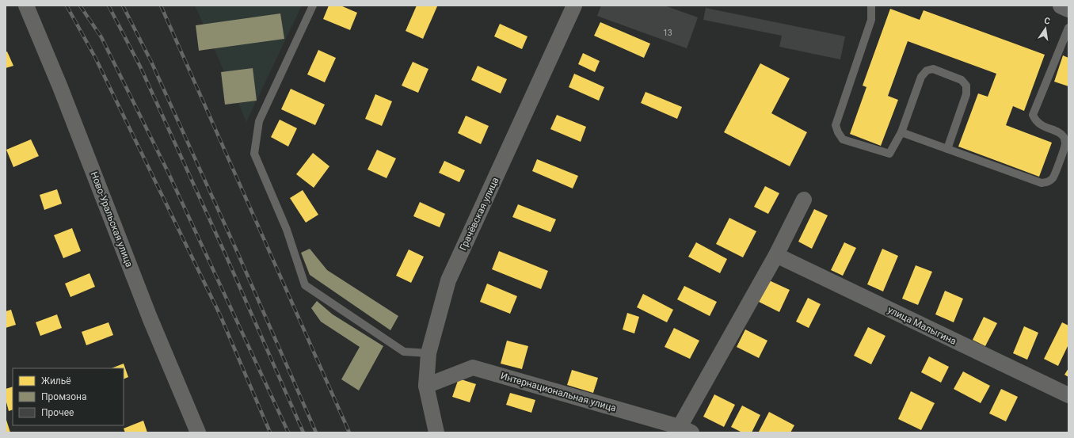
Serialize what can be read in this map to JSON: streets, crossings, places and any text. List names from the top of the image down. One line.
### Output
{"streets":{"street":["Грачёвская улица","Ново-Уральская улица","улица Малыгина","Интернациональная улица"]},"crossings":[["Грачёвская улица","Интернациональная улица"]],"house_numbers":["13"],"legend":["Жильё","Промзона","Прочее"],"north":"top"}
